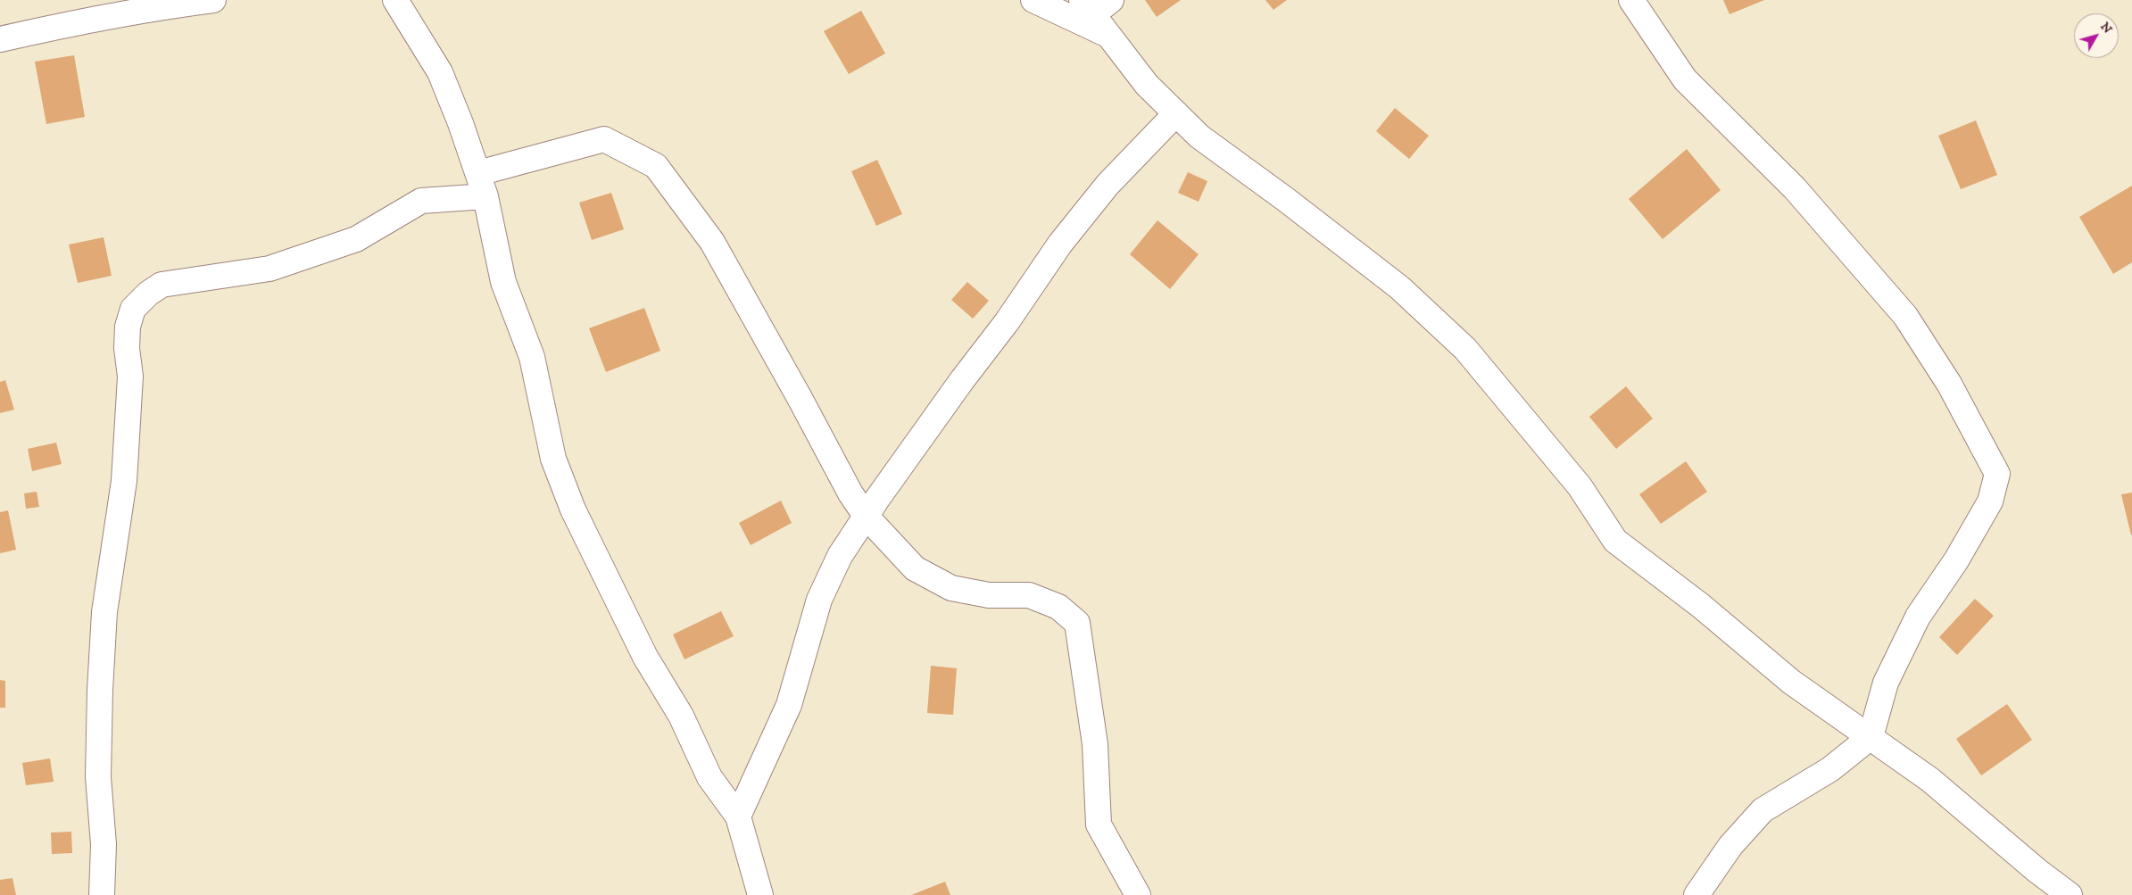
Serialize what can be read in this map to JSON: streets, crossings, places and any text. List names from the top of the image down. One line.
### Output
{"north":"top right"}
